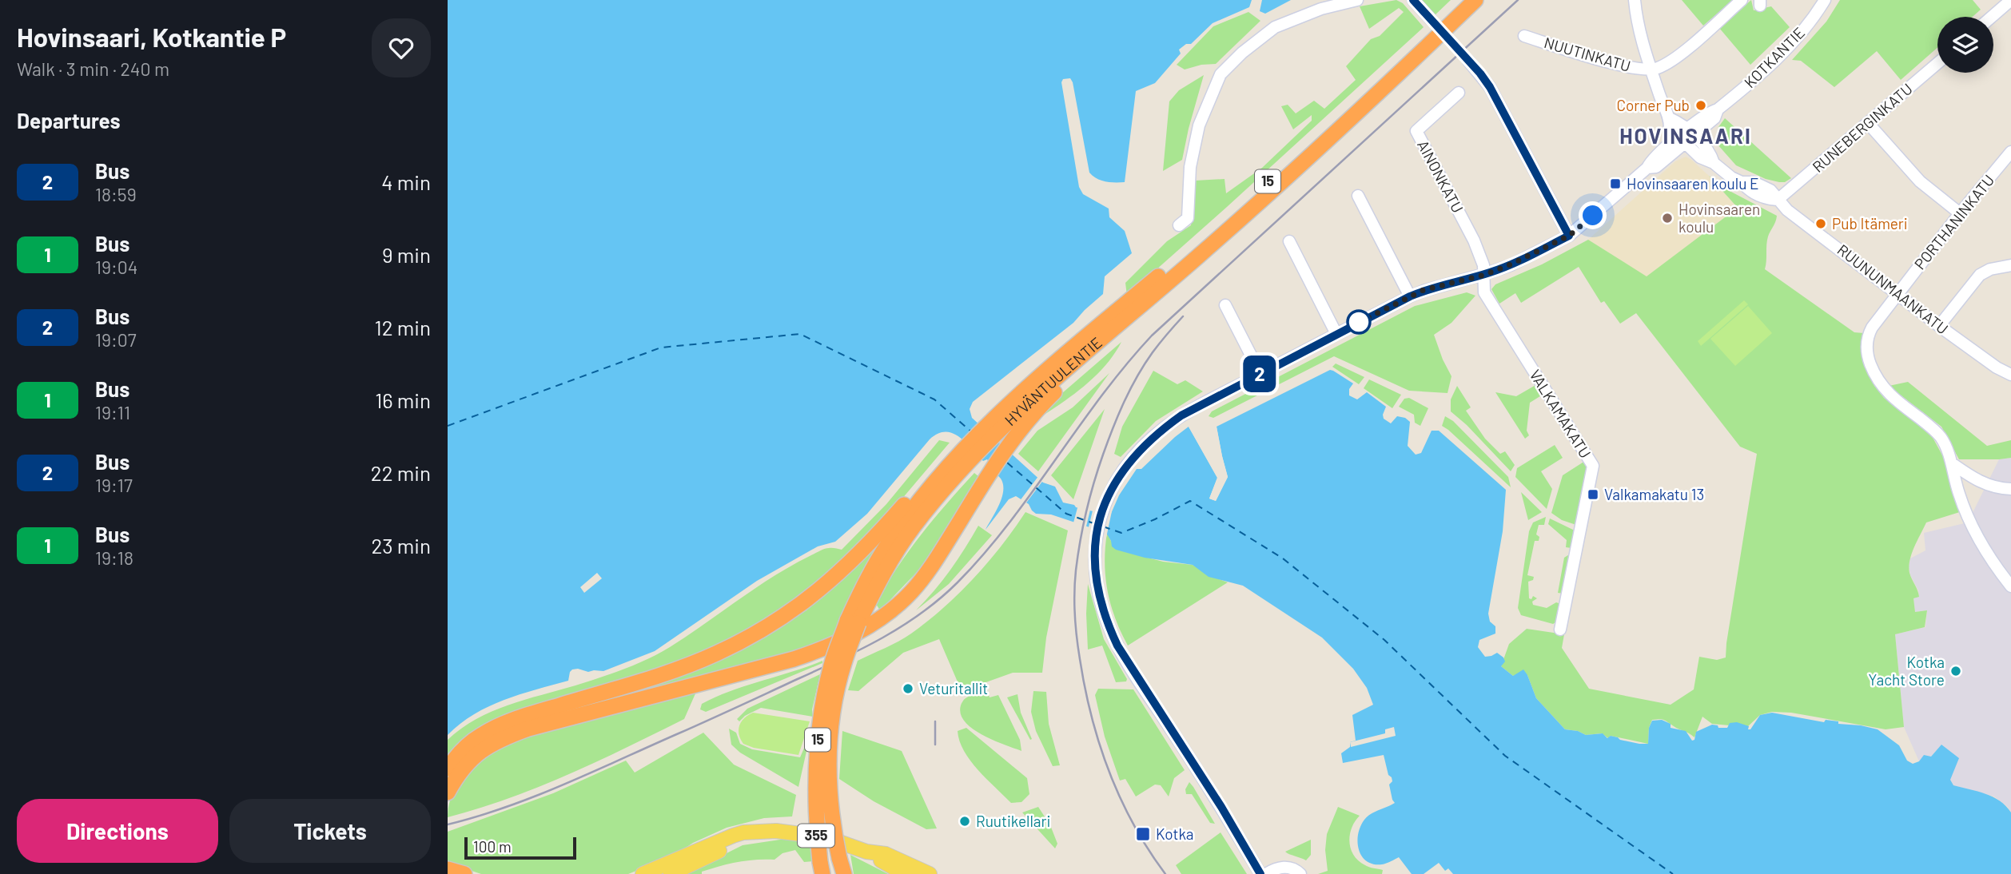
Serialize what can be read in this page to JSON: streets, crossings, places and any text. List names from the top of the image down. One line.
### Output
{"streets":{"highway":["15","HYVÄNTUULENTIE"],"main road":["355"],"street":["NUUTINKATU","KOTKANTIE","RUNEBERGINKATU","AINONKATU","PORTHANINKATU","RUUNUNMAANKATU","VALKAMAKATU"]},"crossings":[["NUUTINKATU","RUUNUNMAANKATU"],["KOTKANTIE","AINONKATU"],["KOTKANTIE","RUUNUNMAANKATU"],["KOTKANTIE","VALKAMAKATU"],["RUNEBERGINKATU","RUUNUNMAANKATU"],["AINONKATU","VALKAMAKATU"],["PORTHANINKATU","RUUNUNMAANKATU"]],"districts":["HOVINSAARI"],"places":{"other":["Corner Pub","Hovinsaaren koulu","Pub Itämeri","Kotka Yacht Store","Veturitallit","Ruutikellari"],"transit":["Hovinsaaren koulu E","Valkamakatu 13","Kotka"]},"lines":["bus line 2"],"scale_bar":"100 m","page":{"heading":[["Hovinsaari, Kotkantie P","Walk · 3 min · 240 m"],"Departures"],"on_map":"2","list":[{"mark":"2","name":"Bus","note":"18:59","value":"4 min"},{"mark":"1","name":"Bus","note":"19:04","value":"9 min"},{"mark":"2","name":"Bus","note":"19:07","value":"12 min"},{"mark":"1","name":"Bus","note":"19:11","value":"16 min"},{"mark":"2","name":"Bus","note":"19:17","value":"22 min"},{"mark":"1","name":"Bus","note":"19:18","value":"23 min"}],"buttons":["Directions","Tickets"],"scale":"100 m"}}
